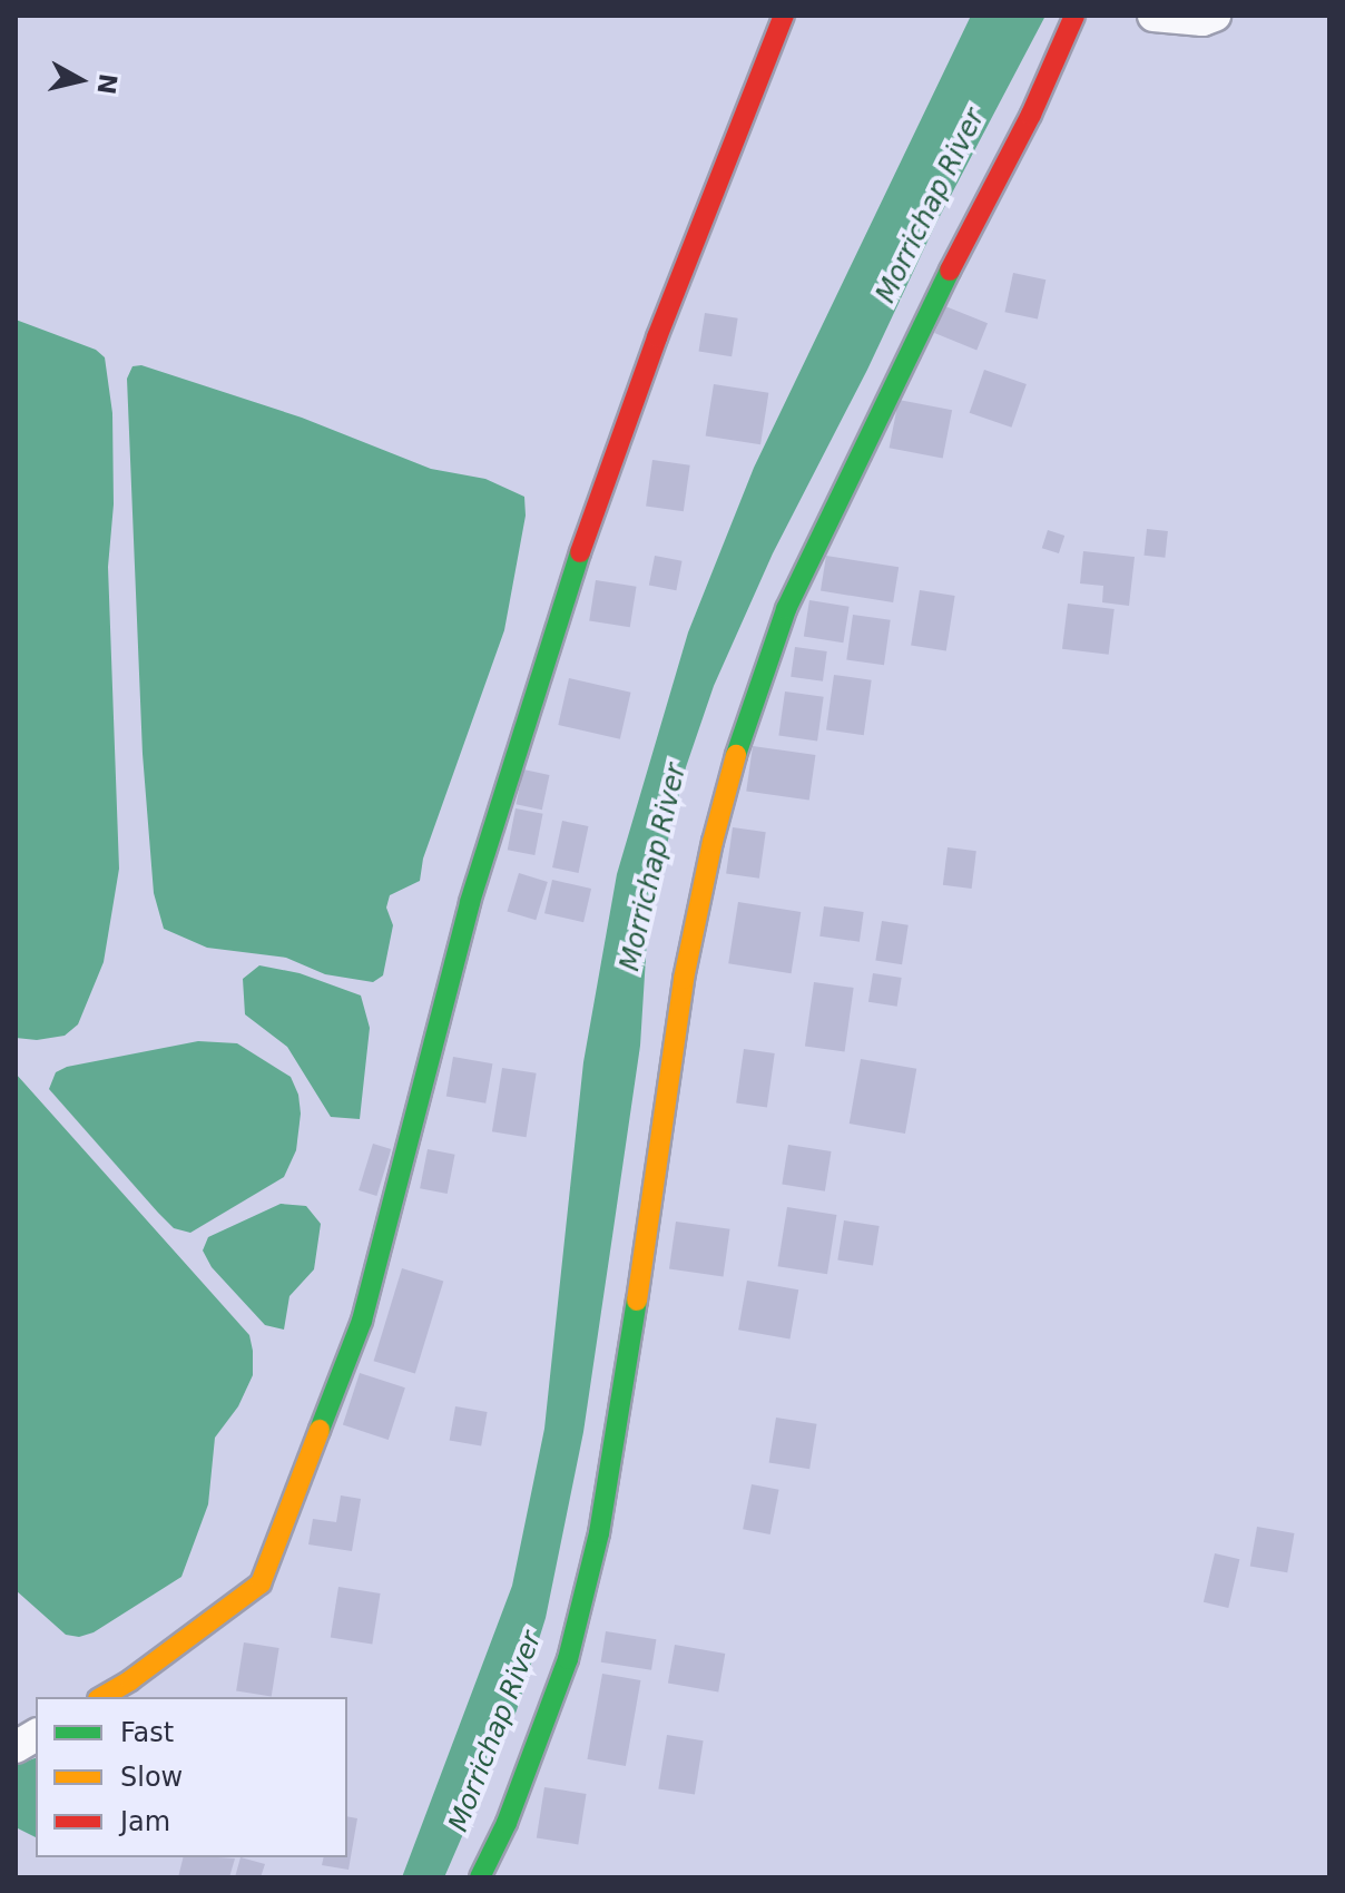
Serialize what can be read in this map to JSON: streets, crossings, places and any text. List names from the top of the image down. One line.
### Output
{"water":["Morrichap River"],"legend":["Fast","Slow","Jam"],"north":"right"}
